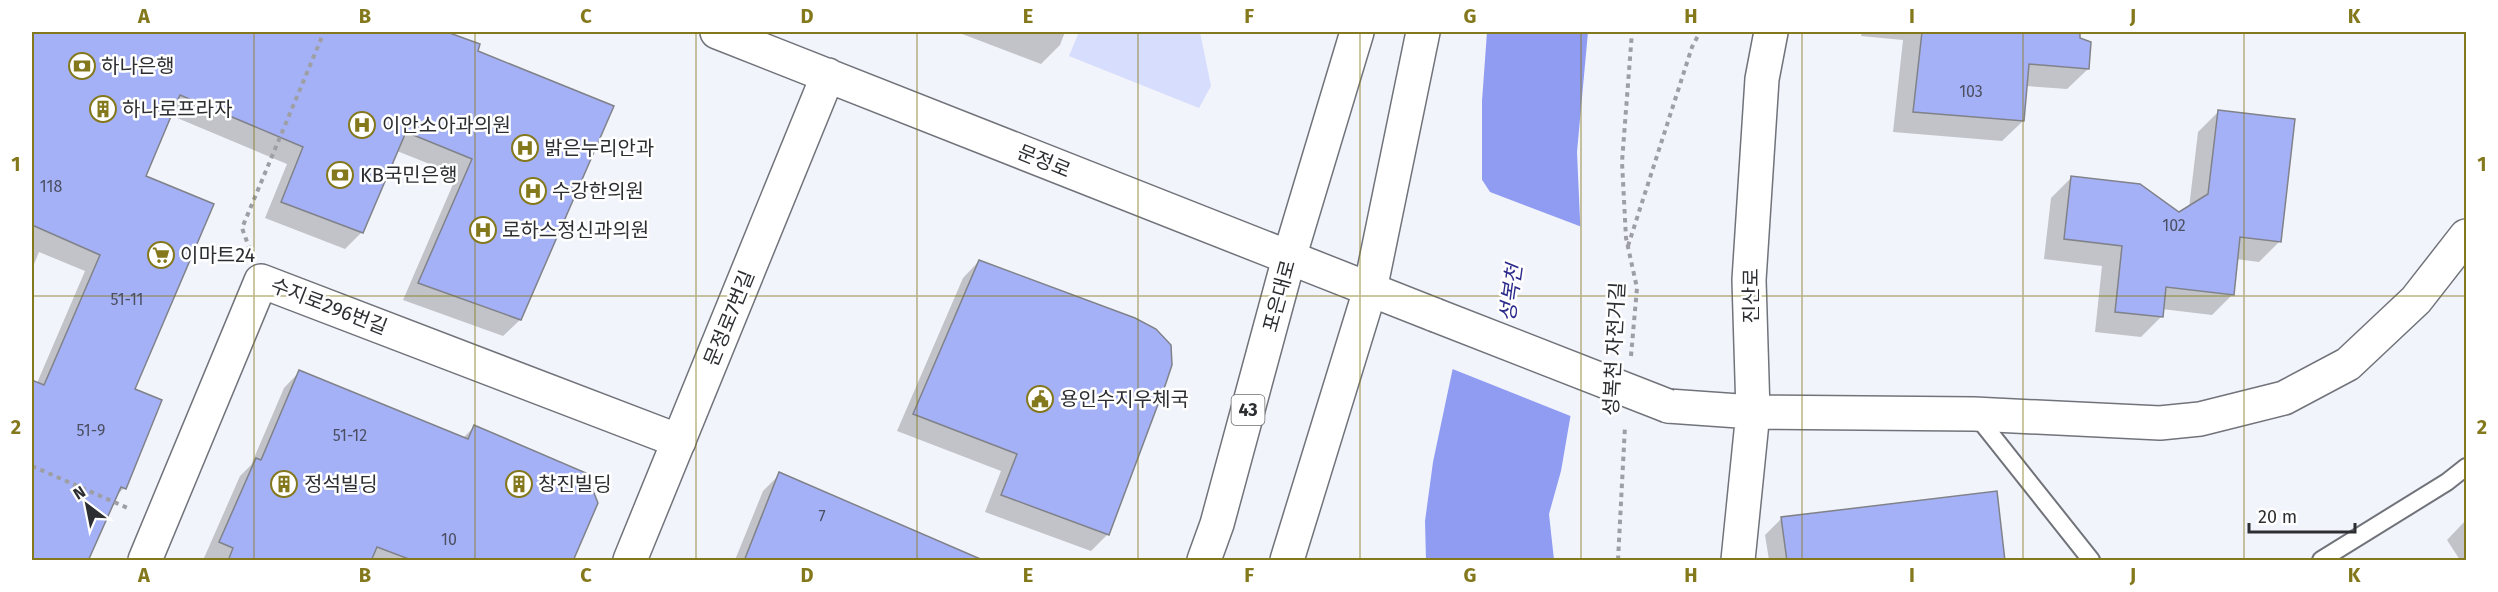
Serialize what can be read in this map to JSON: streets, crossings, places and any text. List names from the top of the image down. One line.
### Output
{"streets":{"street":["문정로","포은대로","진산로","수지로296번길","문정로7번길","43"],"path":["성복천 자전거길"]},"crossings":[["문정로","포은대로"],["문정로","진산로"],["문정로","문정로7번길"],["수지로296번길","문정로7번길"]],"water":["성복천"],"places":{"bank":["하나은행","KB국민은행"],"building":["하나로프라자","정석빌딩","창진빌딩"],"hospital":["이안소아과의원","밝은누리안과","수강한의원","로하스정신과의원"],"supermarket":["이마트24"],"public building":["용인수지우체국"]},"house_numbers":["103","118","102","51-11","51-9","51-12","7","10"],"scale_bar":"20 m","north":"top left","grid":{"columns":["A","B","C","D","E","F","G","H","I","J","K"],"rows":["1","2"]}}
